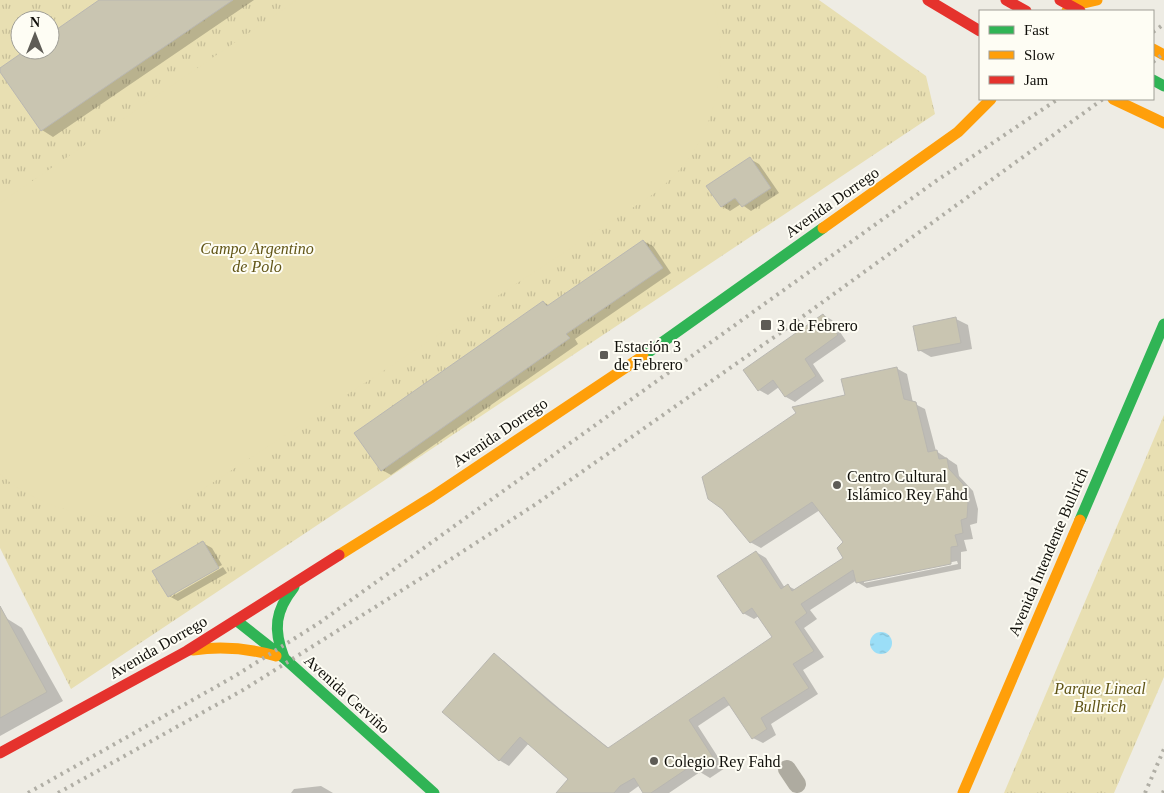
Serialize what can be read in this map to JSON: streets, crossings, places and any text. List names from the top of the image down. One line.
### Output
{"streets":{"main road":["Avenida Dorrego","Avenida Intendente Bullrich","Avenida Cerviño"]},"crossings":[["Avenida Dorrego","Avenida Cerviño"]],"parks":["Campo Argentino de Polo","Parque Lineal Bullrich"],"places":{"transit":["3 de Febrero","Estación 3 de Febrero"],"other":["Centro Cultural Islámico Rey Fahd","Colegio Rey Fahd"]},"legend":["Fast","Slow","Jam"],"north":"top"}
